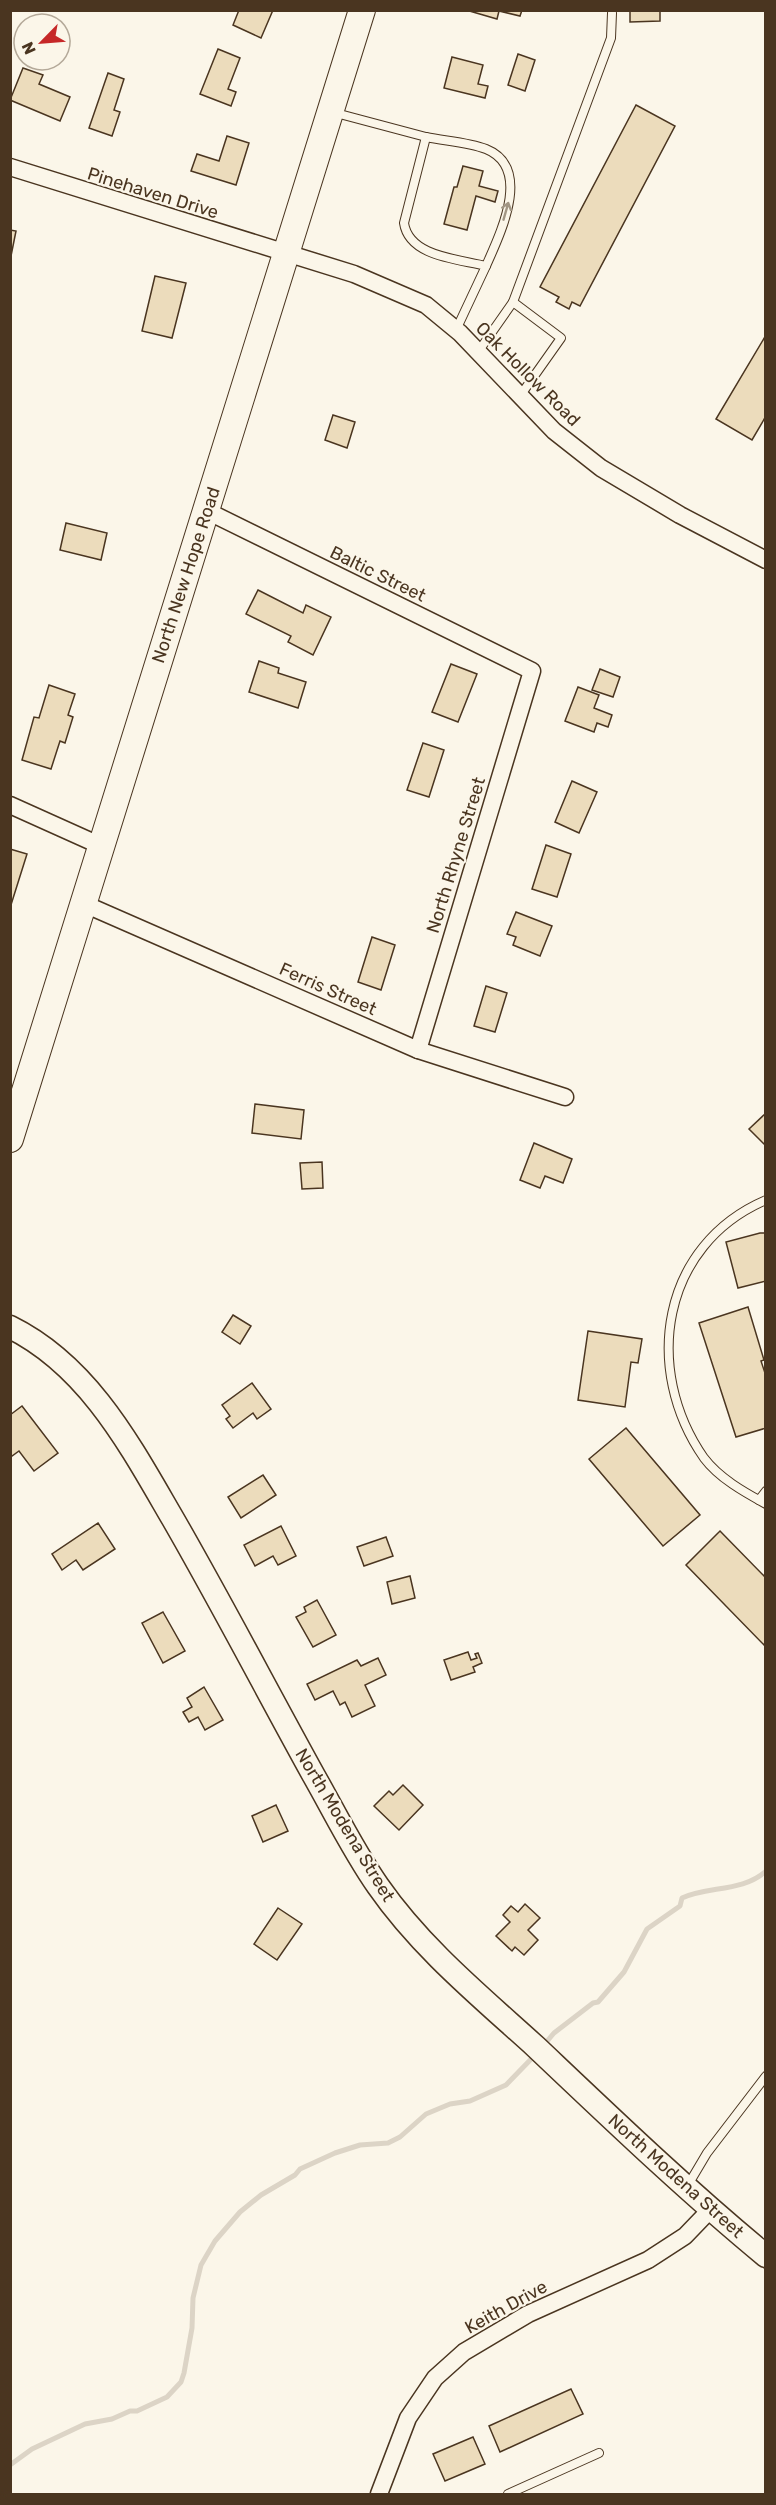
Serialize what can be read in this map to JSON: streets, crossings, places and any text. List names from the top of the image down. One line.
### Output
{"streets":{"main road":["North New Hope Road"],"street":["Pinehaven Drive","Oak Hollow Road","Baltic Street","North Rhyne Street","Ferris Street","North Modena Street","Keith Drive"]},"crossings":[["Pinehaven Drive","Oak Hollow Road"],["Pinehaven Drive","North New Hope Road"],["Oak Hollow Road","North New Hope Road"],["Baltic Street","North New Hope Road"],["Baltic Street","North Rhyne Street"],["North New Hope Road","Ferris Street"],["North Rhyne Street","Ferris Street"],["North Modena Street","Keith Drive"]],"north":"bottom left"}
